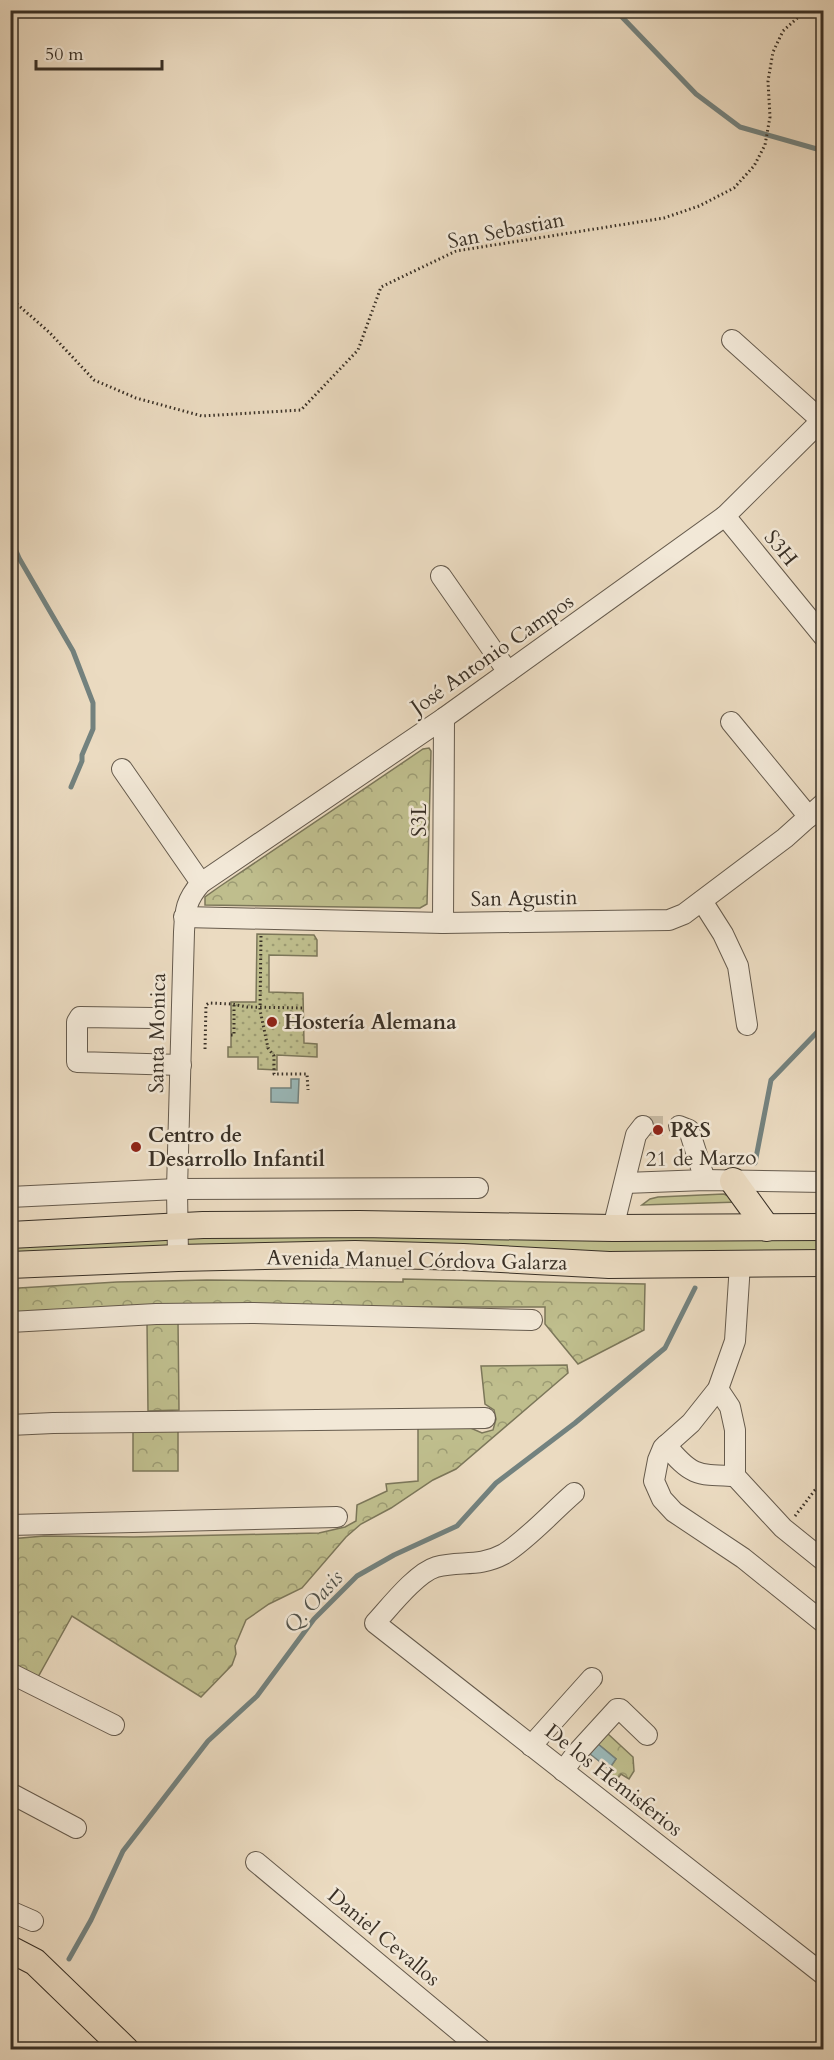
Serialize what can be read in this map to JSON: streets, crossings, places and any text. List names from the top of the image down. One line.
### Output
{"streets":{"main road":["Avenida Manuel Córdova Galarza"],"street":["S3H","José Antonio Campos","S3L","San Agustin","Santa Monica","21 de Marzo","De los Hemisferios","Daniel Cevallos"],"path":["San Sebastian"]},"crossings":[["S3H","José Antonio Campos"],["José Antonio Campos","S3L"],["José Antonio Campos","San Agustin"],["José Antonio Campos","Santa Monica"],["S3L","San Agustin"],["San Agustin","Santa Monica"],["Santa Monica","Avenida Manuel Córdova Galarza"],["21 de Marzo","Avenida Manuel Córdova Galarza"]],"water":["Q. Oasis"],"places":["Hostería Alemana","P&S","Centro de Desarrollo Infantil"],"scale_bar":"50 m"}
